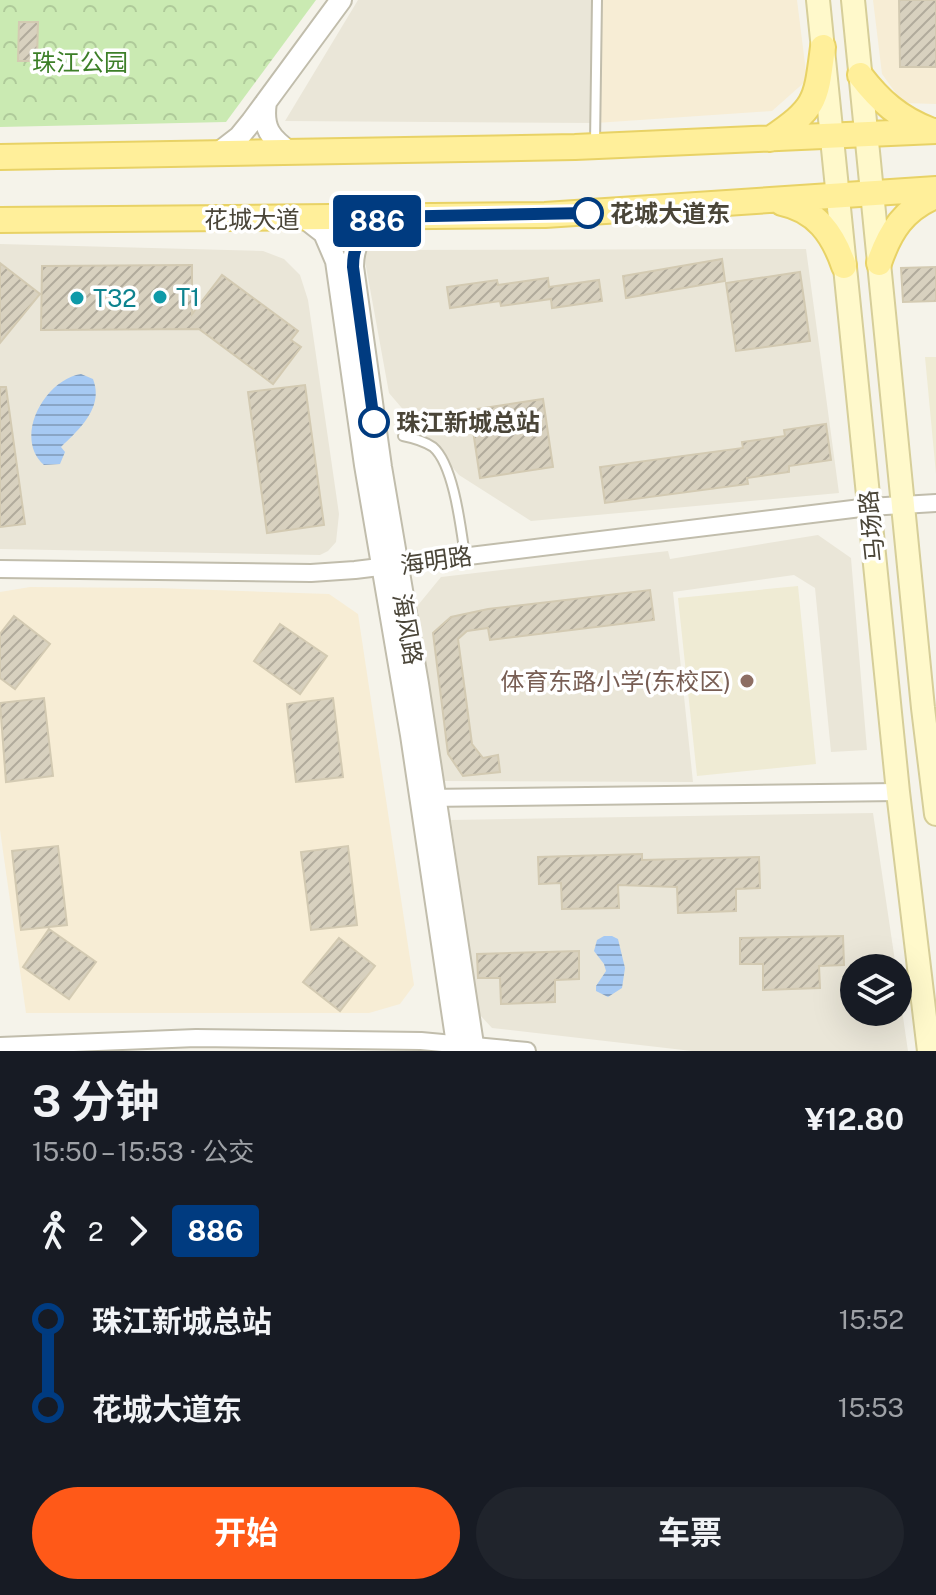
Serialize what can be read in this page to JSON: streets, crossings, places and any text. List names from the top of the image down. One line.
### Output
{"streets":{"main road":["花城大道","马场路"],"street":["海明路","海风路"]},"crossings":[["花城大道","马场路"],["花城大道","海风路"],["马场路","海明路"],["海明路","海风路"]],"parks":["珠江公园"],"places":["花城大道东","T1","T32","珠江新城总站","体育东路小学(东校区)"],"lines":["bus line 886"],"page":{"on_map":"886","heading":["3 分钟","15:50 – 15:53 · 公交","¥12.80"],"legs":["2","886"],"list":[{"name":"珠江新城总站","value":"15:52"},{"name":"花城大道东","value":"15:53"}],"buttons":["开始","车票"]}}
